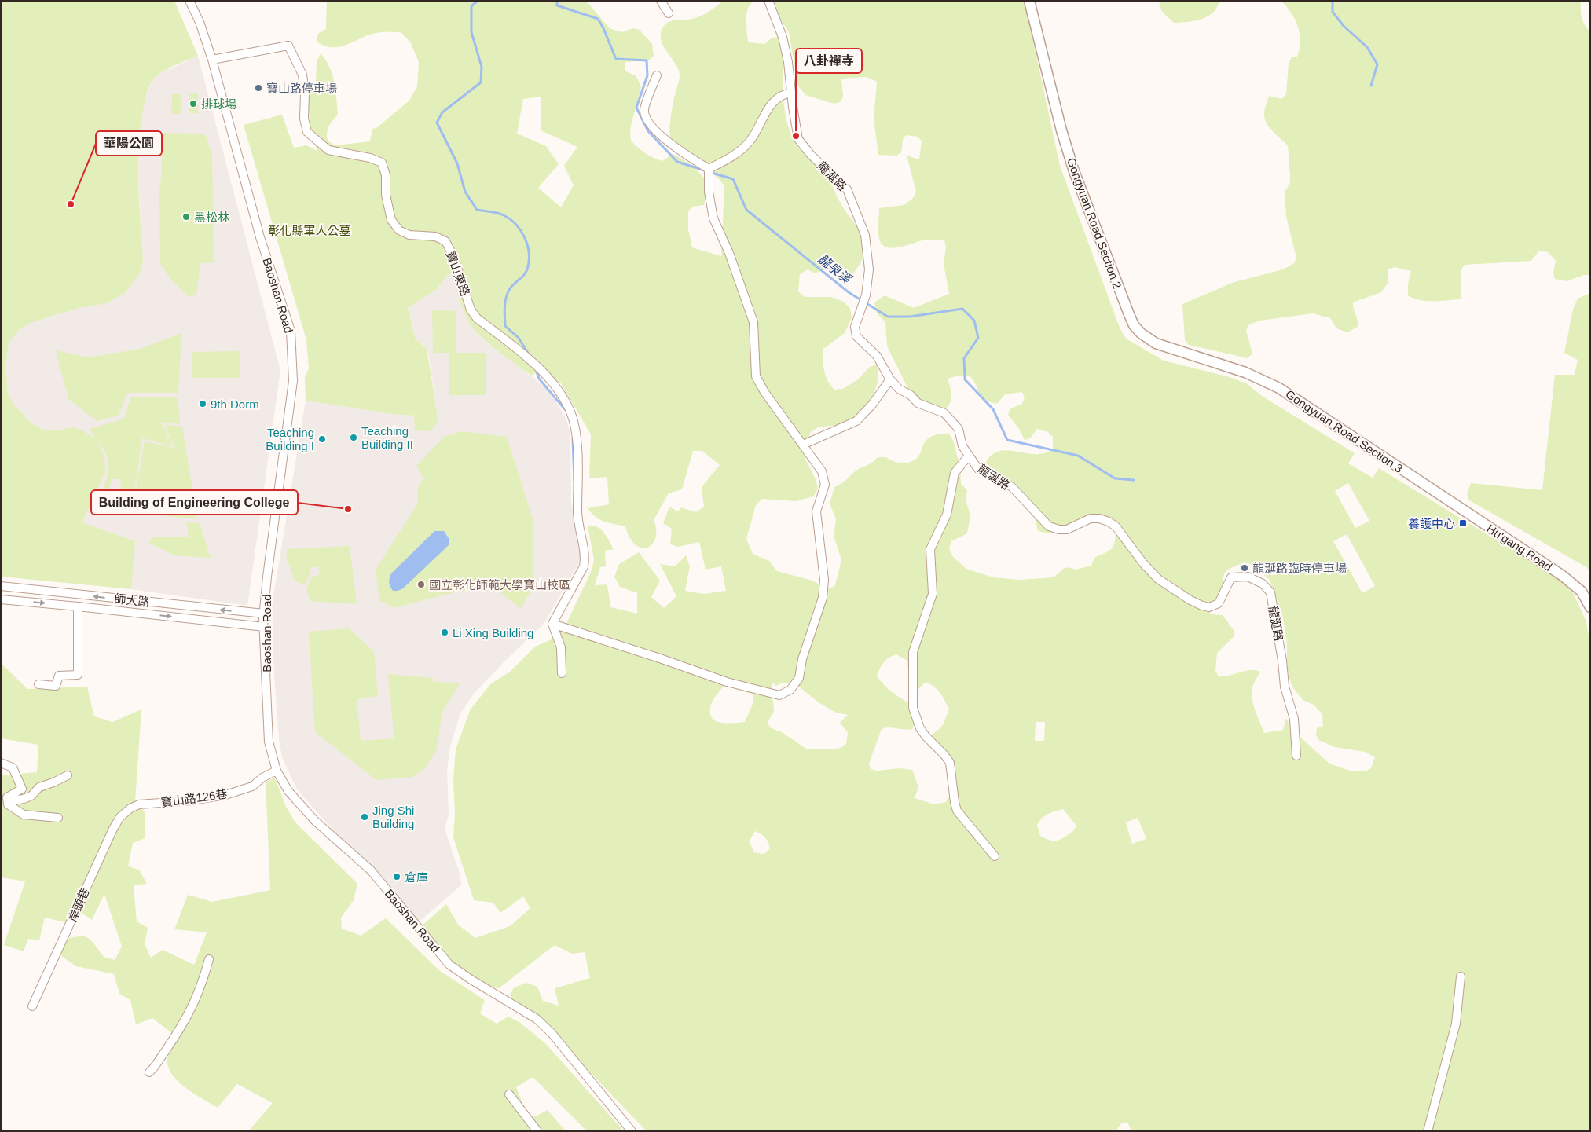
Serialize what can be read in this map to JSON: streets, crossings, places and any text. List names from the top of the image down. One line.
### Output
{"streets":{"main road":["Gongyuan Road Section 2","Gongyuan Road Section 3","Hu'gang Road"],"street":["龍涎路","寶山東路","Baoshan Road","師大路","寶山路126巷","岸頭巷"]},"crossings":[["Gongyuan Road Section 2","Gongyuan Road Section 3"],["寶山東路","Baoshan Road"],["Baoshan Road","師大路"],["Baoshan Road","寶山路126巷"],["Gongyuan Road Section 3","Hu'gang Road"],["寶山路126巷","岸頭巷"]],"water":["龍泉溪"],"parks":["彰化縣軍人公墓"],"places":{"other":["寶山路停車場","排球場","八卦禪寺","華陽公園","黑松林","9th Dorm","Teaching Building II","Teaching Building I","Building of Engineering College","龍涎路臨時停車場","國立彰化師範大學寶山校區","Li Xing Building","Jing Shi Building","倉庫"],"transit":["養護中心"]}}
